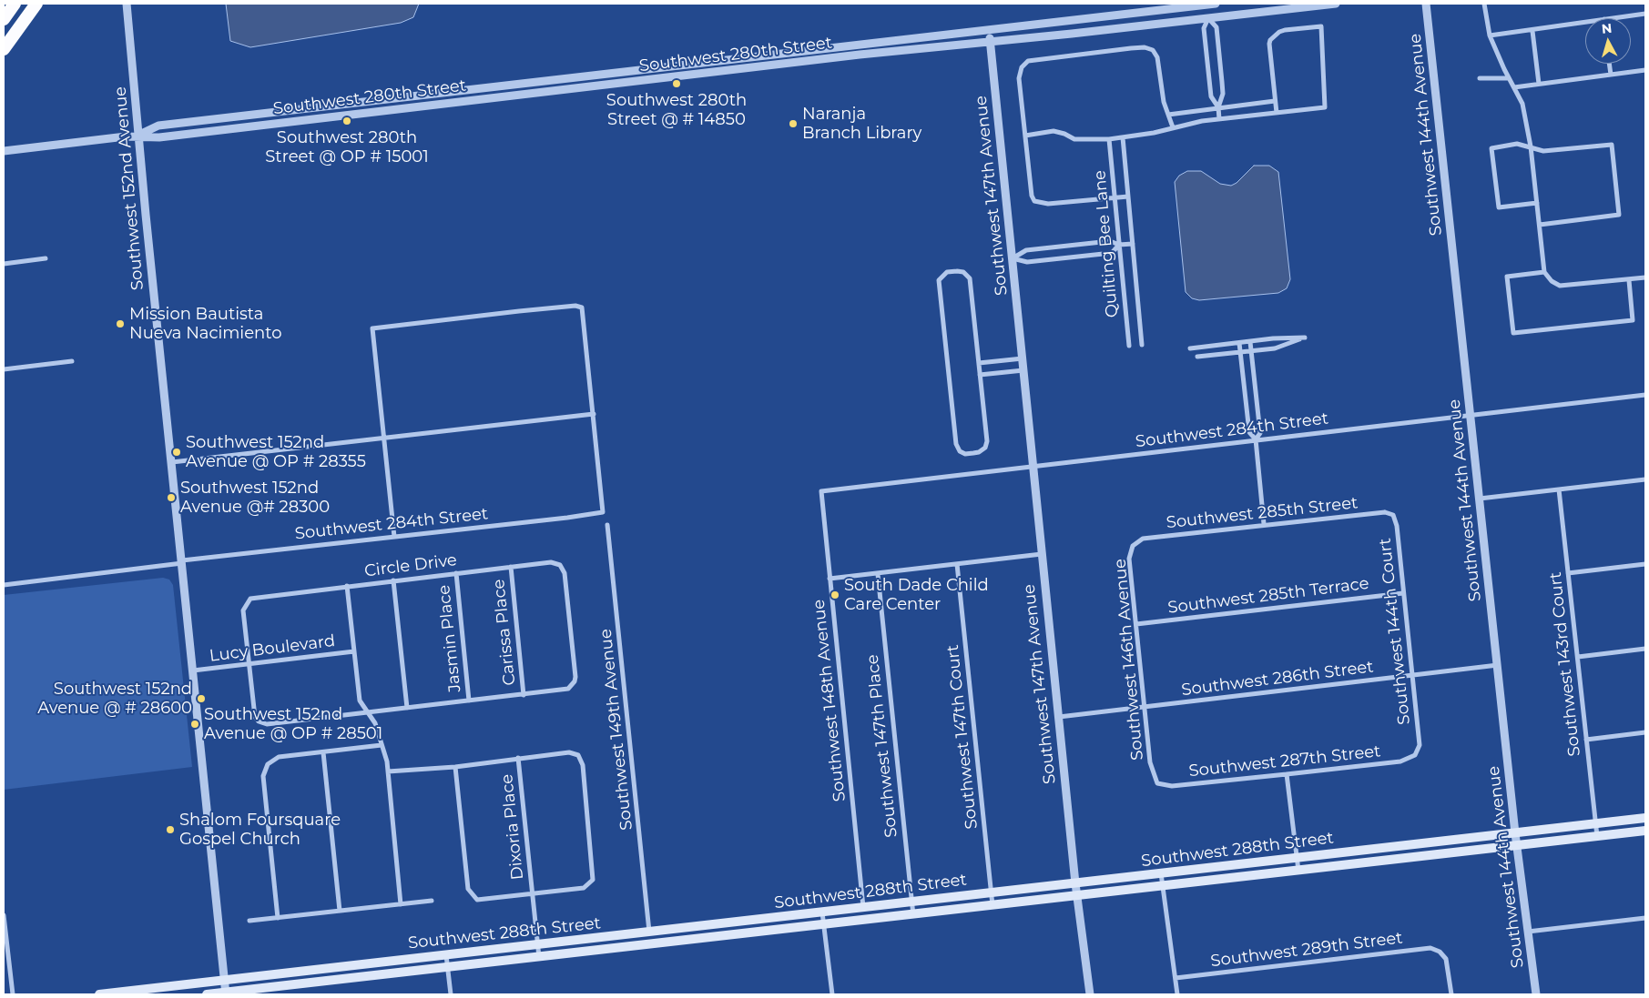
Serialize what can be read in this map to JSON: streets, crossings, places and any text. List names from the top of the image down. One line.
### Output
{"streets":{"main road":["Southwest 288th Street"],"street":["Southwest 280th Street","Southwest 144th Avenue","Southwest 152nd Avenue","Southwest 147th Avenue","Quilting Bee Lane","Southwest 284th Street","Southwest 285th Street","Circle Drive","Southwest 285th Terrace","Southwest 144th Court","Carissa Place","Jasmin Place","Lucy Boulevard","Southwest 146th Avenue","Southwest 143rd Court","Southwest 286th Street","Southwest 148th Avenue","Southwest 149th Avenue","Southwest 147th Court","Southwest 147th Place","Southwest 287th Street","Dixoria Place","Southwest 289th Street"]},"crossings":[["Southwest 280th Street","Southwest 152nd Avenue"],["Southwest 280th Street","Southwest 147th Avenue"],["Southwest 144th Avenue","Southwest 284th Street"],["Southwest 144th Avenue","Southwest 286th Street"],["Southwest 144th Avenue","Southwest 288th Street"],["Southwest 152nd Avenue","Southwest 284th Street"],["Southwest 152nd Avenue","Lucy Boulevard"],["Southwest 152nd Avenue","Southwest 288th Street"],["Southwest 147th Avenue","Southwest 284th Street"],["Southwest 147th Avenue","Southwest 286th Street"],["Southwest 147th Avenue","Southwest 288th Street"],["Southwest 284th Street","Southwest 148th Avenue"],["Southwest 285th Street","Southwest 144th Court"],["Southwest 285th Street","Southwest 146th Avenue"],["Circle Drive","Carissa Place"],["Circle Drive","Jasmin Place"],["Circle Drive","Lucy Boulevard"],["Southwest 285th Terrace","Southwest 144th Court"],["Southwest 285th Terrace","Southwest 146th Avenue"],["Southwest 144th Court","Southwest 286th Street"],["Southwest 144th Court","Southwest 287th Street"],["Southwest 146th Avenue","Southwest 286th Street"],["Southwest 146th Avenue","Southwest 287th Street"],["Southwest 143rd Court","Southwest 288th Street"],["Southwest 148th Avenue","Southwest 288th Street"],["Southwest 149th Avenue","Southwest 288th Street"],["Southwest 147th Court","Southwest 288th Street"],["Southwest 147th Place","Southwest 288th Street"],["Dixoria Place","Southwest 288th Street"]],"places":["Southwest 280th Street @ # 14850","Southwest 280th Street @ OP # 15001","Naranja Branch Library","Mission Bautista Nueva Nacimiento","Southwest 152nd Avenue @ OP # 28355","Southwest 152nd Avenue @# 28300","South Dade Child Care Center","Southwest 152nd Avenue @ # 28600","Southwest 152nd Avenue @ OP # 28501","Shalom Foursquare Gospel Church"],"north":"top"}
